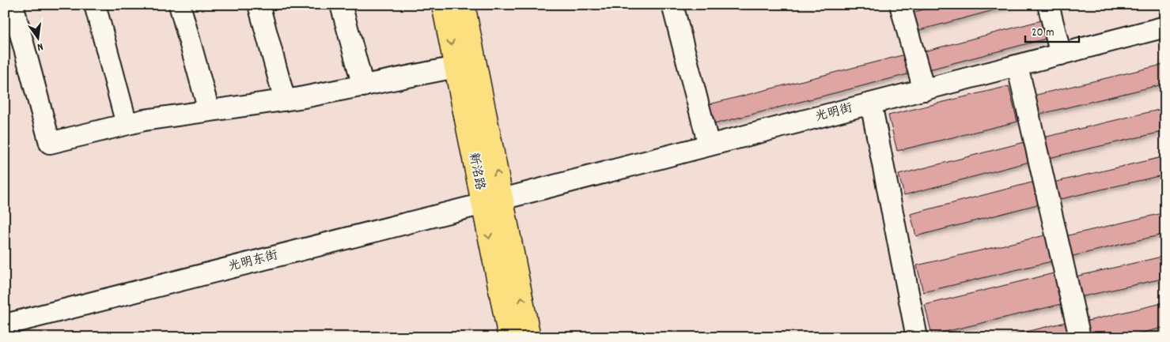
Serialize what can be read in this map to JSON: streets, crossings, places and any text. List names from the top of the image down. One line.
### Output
{"streets":{"main road":["新洺路"],"street":["光明街","光明东街"]},"crossings":[["光明街","新洺路"],["光明街","光明东街"],["新洺路","光明东街"]],"scale_bar":"20 m","north":"bottom"}
